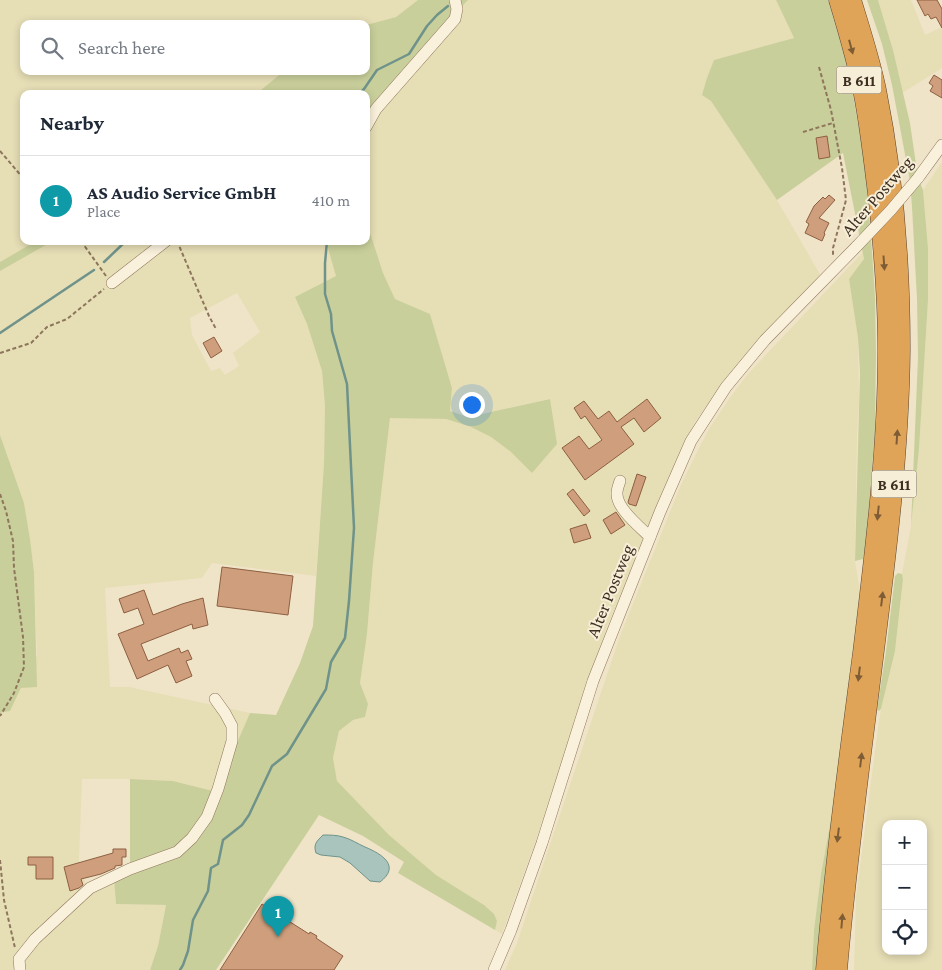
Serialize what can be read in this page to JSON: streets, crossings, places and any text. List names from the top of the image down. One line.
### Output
{"streets":{"highway":["B 611"],"street":["Alter Postweg"]},"page":{"search":"Search here","heading":"Nearby","list":[{"mark":"1","name":"AS Audio Service GmbH","note":"Place","value":"410 m"}],"map_buttons":["+","−"],"pins":"1"}}
